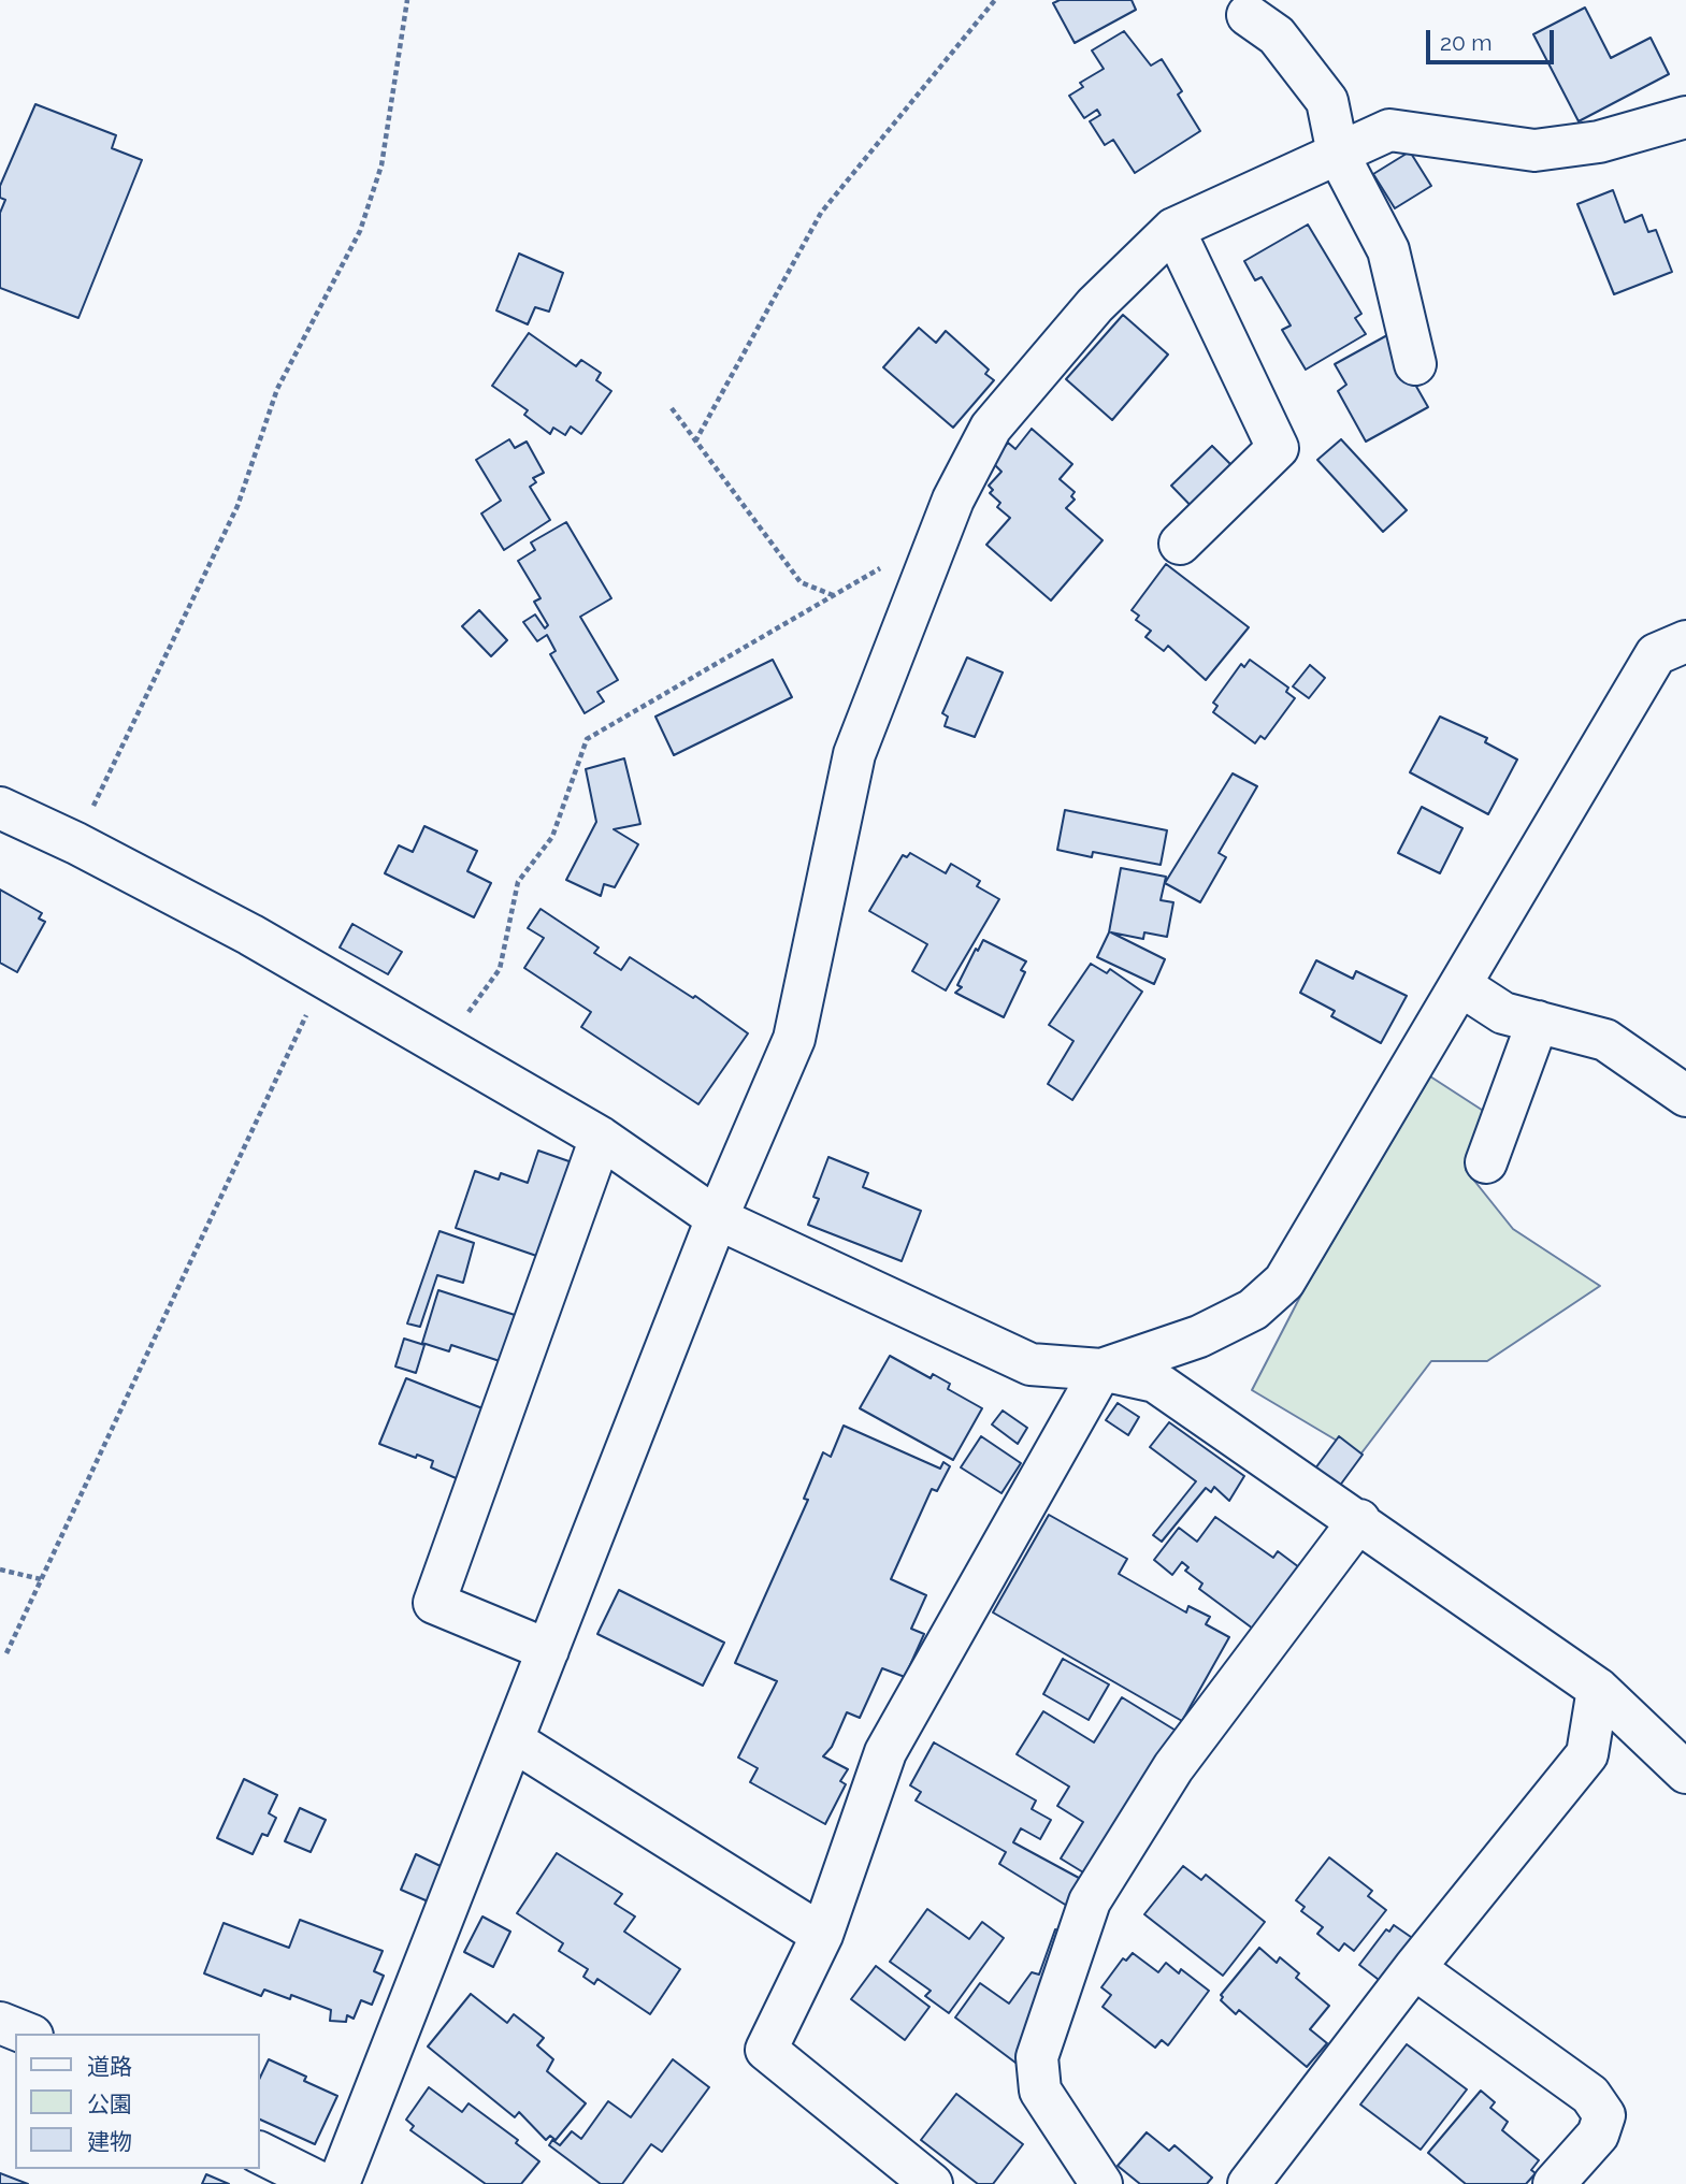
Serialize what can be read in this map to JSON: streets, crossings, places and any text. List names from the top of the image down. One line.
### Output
{"legend":["道路","公園","建物"],"scale_bar":"20 m"}
